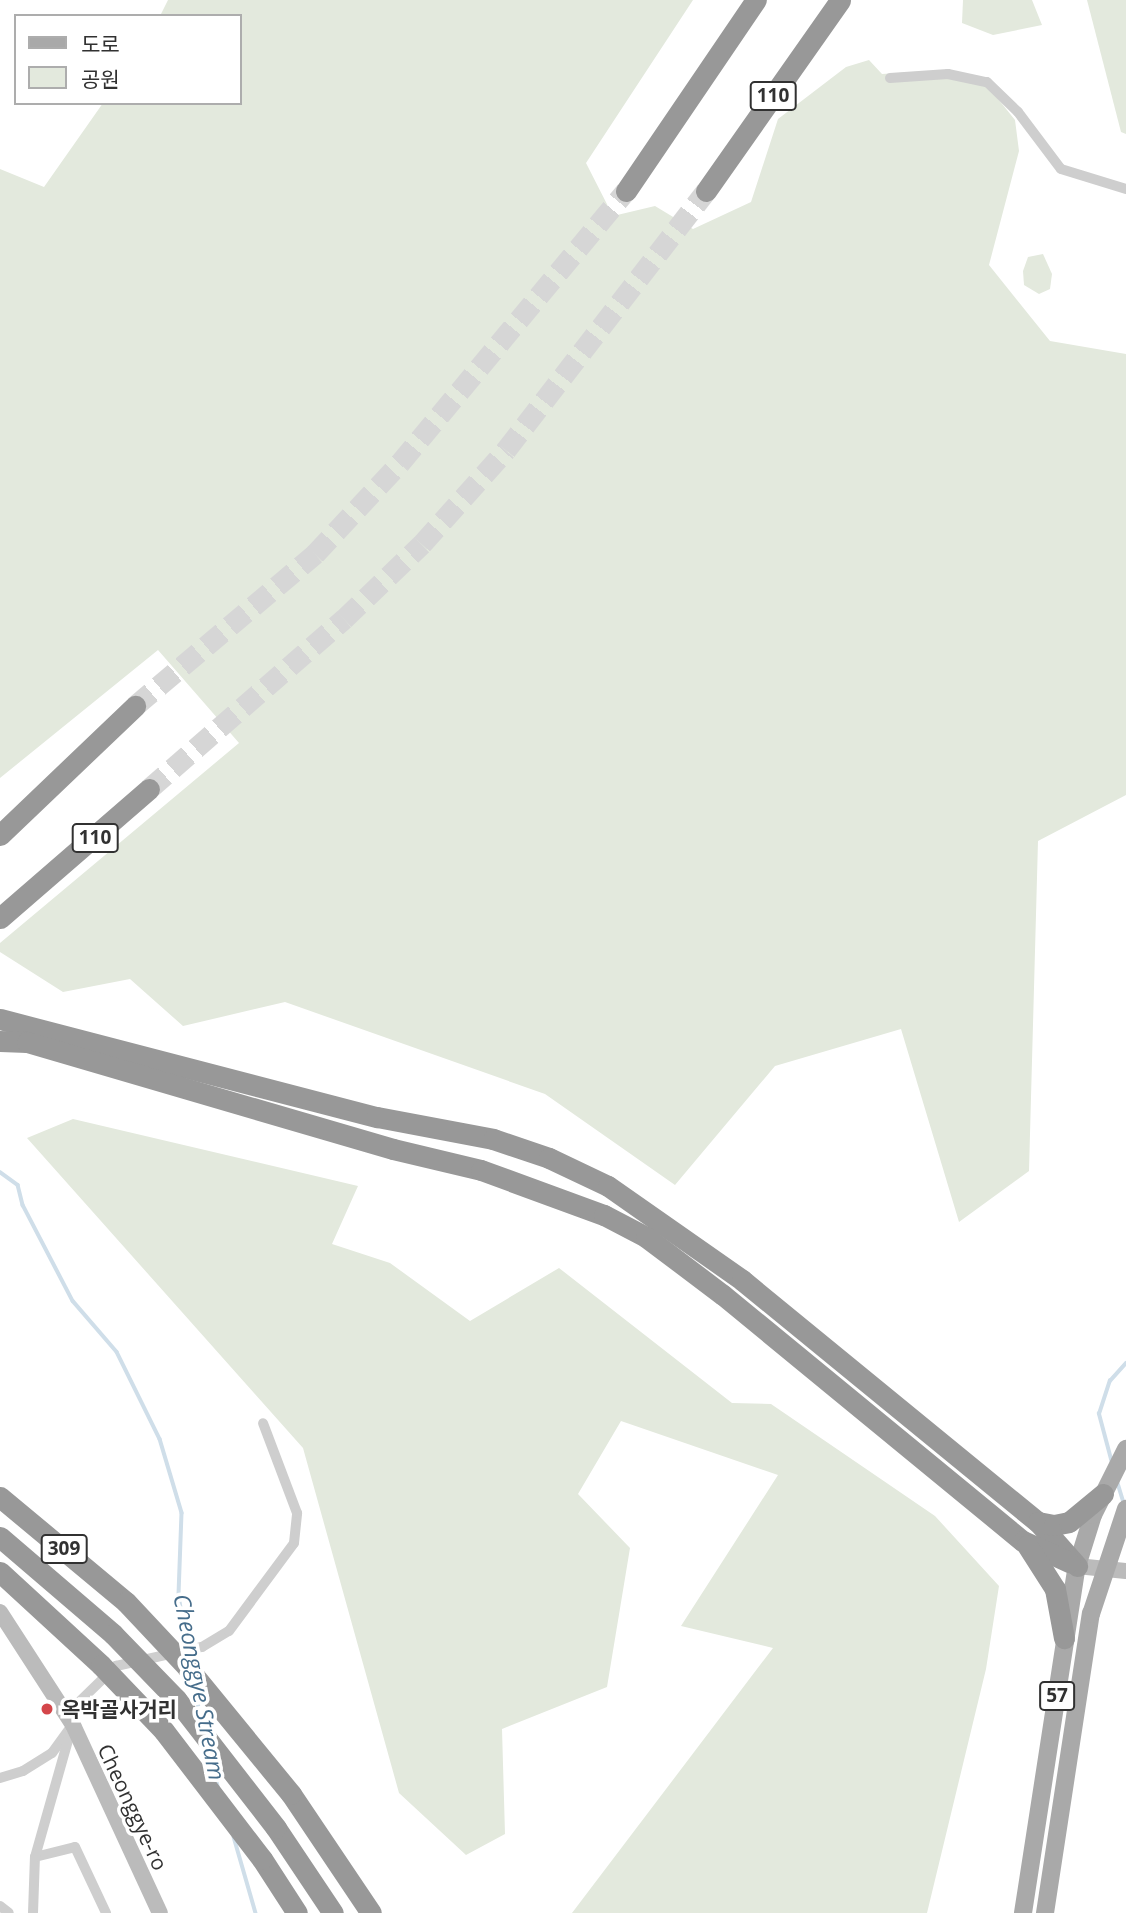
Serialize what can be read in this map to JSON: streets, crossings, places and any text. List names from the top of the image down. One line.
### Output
{"streets":{"highway":["110","309"],"main road":["57"],"street":["Cheonggye-ro"]},"water":["Cheonggye Stream"],"places":["옥박골사거리"],"legend":["도로","공원"]}
